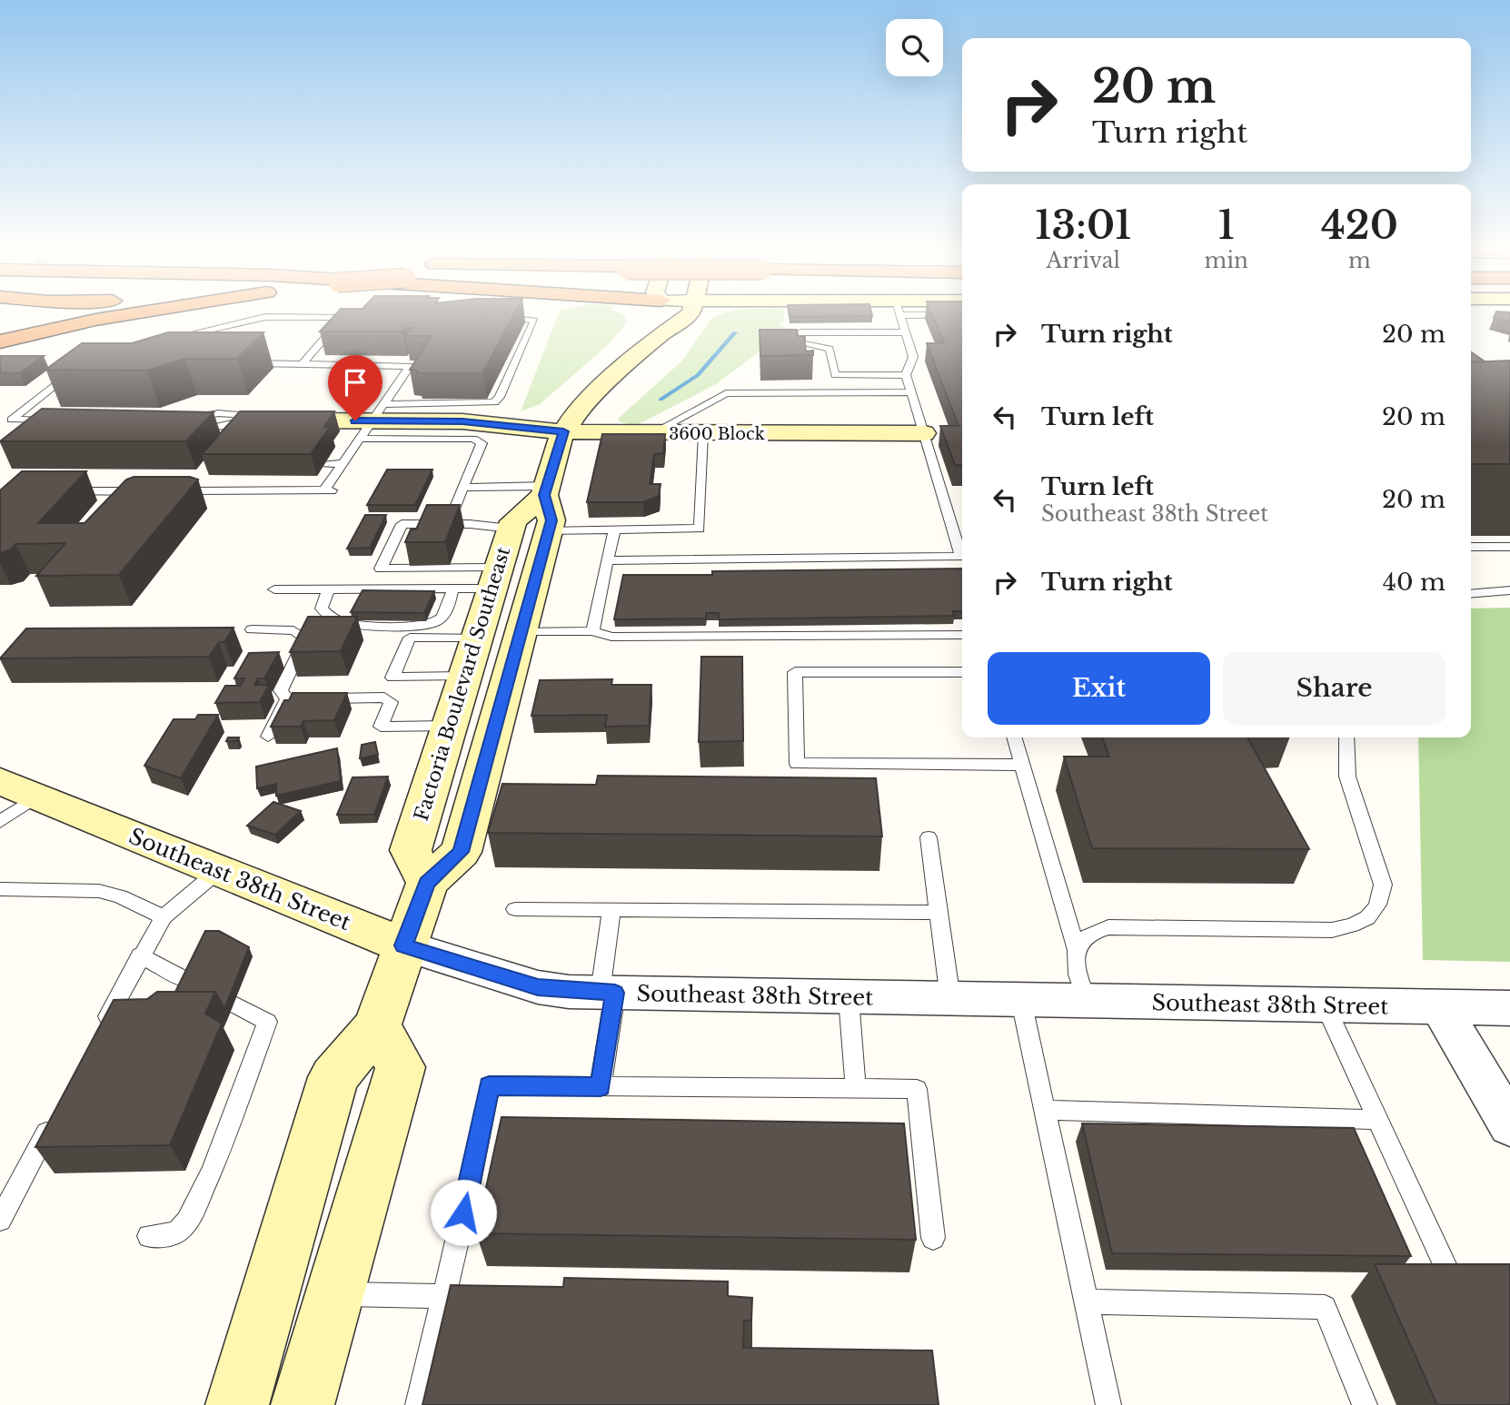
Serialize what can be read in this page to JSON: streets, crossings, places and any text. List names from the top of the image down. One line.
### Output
{"streets":{"main road":["3600 Block","Factoria Boulevard Southeast","Southeast 38th Street"]},"crossings":[["3600 Block","Factoria Boulevard Southeast"],["Factoria Boulevard Southeast","Southeast 38th Street"]],"page":{"turn":["20 m","Turn right"],"eta":["13:01","Arrival","1","min","420","m"],"list":[{"name":"Turn right","value":"20 m"},{"name":"Turn left","value":"20 m"},{"name":"Turn left","note":"Southeast 38th Street","value":"20 m"},{"name":"Turn right","value":"40 m"}],"buttons":["Exit","Share"]}}
